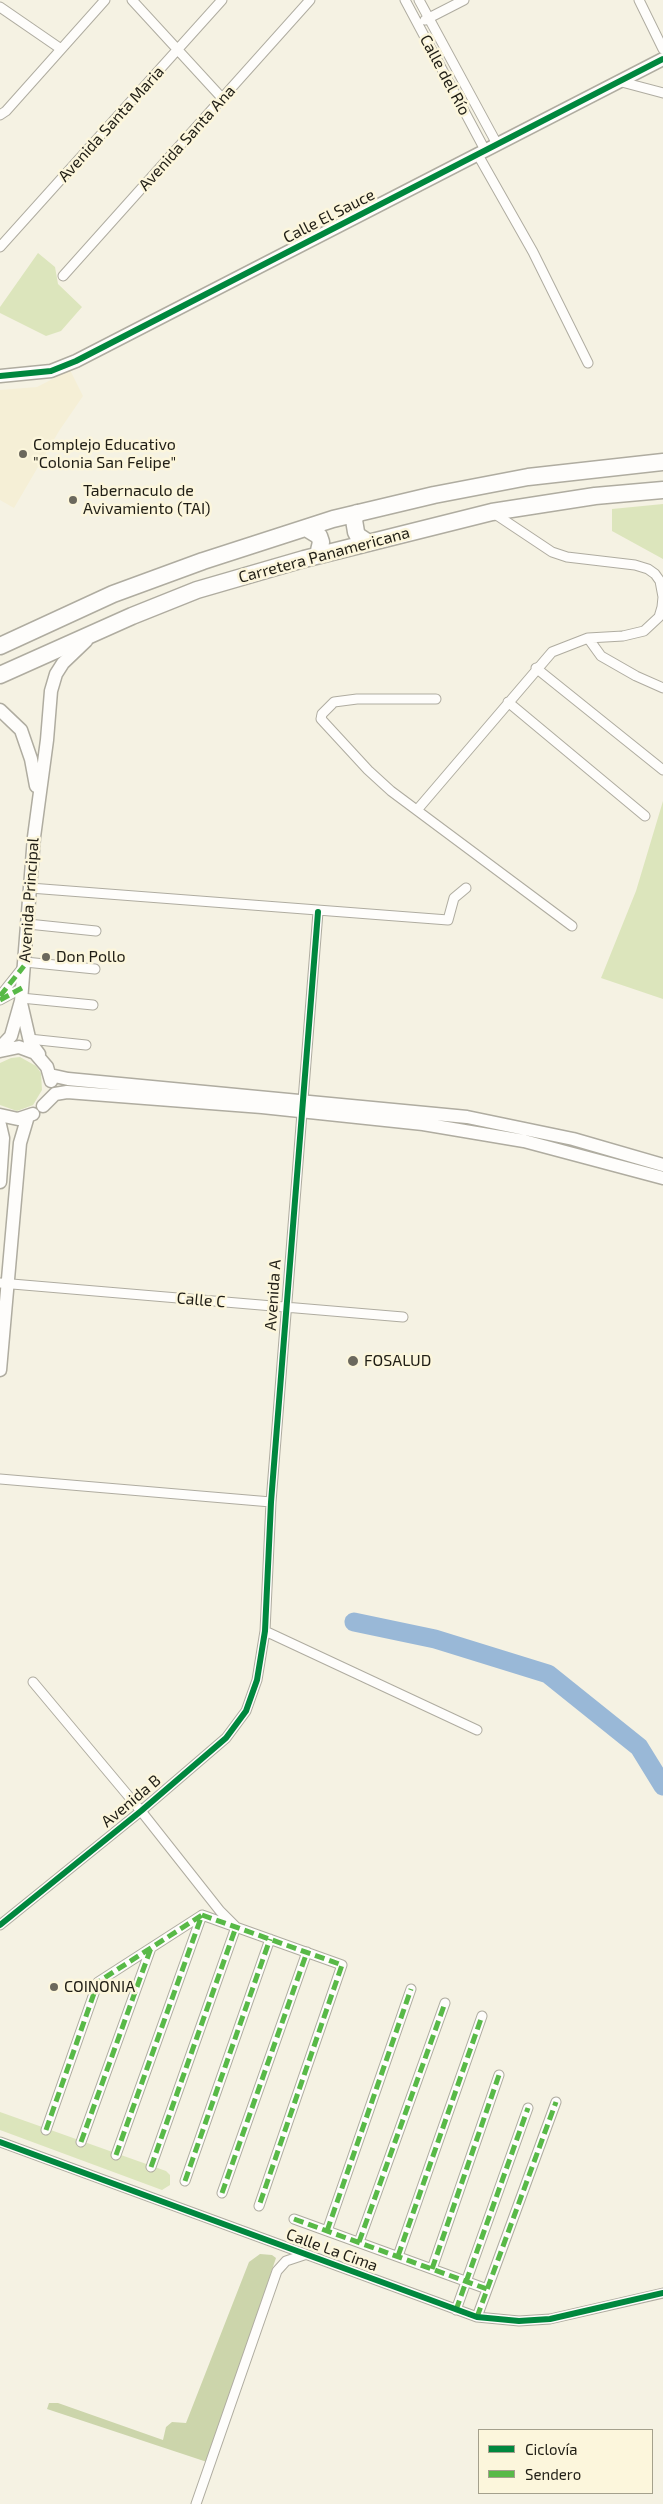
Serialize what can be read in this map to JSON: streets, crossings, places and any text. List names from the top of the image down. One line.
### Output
{"streets":{"highway":["Carretera Panamericana"],"main road":["Calle El Sauce","Avenida Principal"],"street":["Calle del Río","Avenida Santa Maria","Avenida Santa Ana","Avenida A","Calle C","Avenida B","Calle La Cima"]},"crossings":[["Calle del Río","Calle El Sauce"],["Carretera Panamericana","Avenida Principal"],["Avenida A","Calle C"],["Avenida A","Avenida B"]],"places":["Complejo Educativo \"Colonia San Felipe\"","Tabernaculo de Avivamiento (TAI)","Don Pollo","FOSALUD","COINONIA"],"legend":["Ciclovía","Sendero"]}
